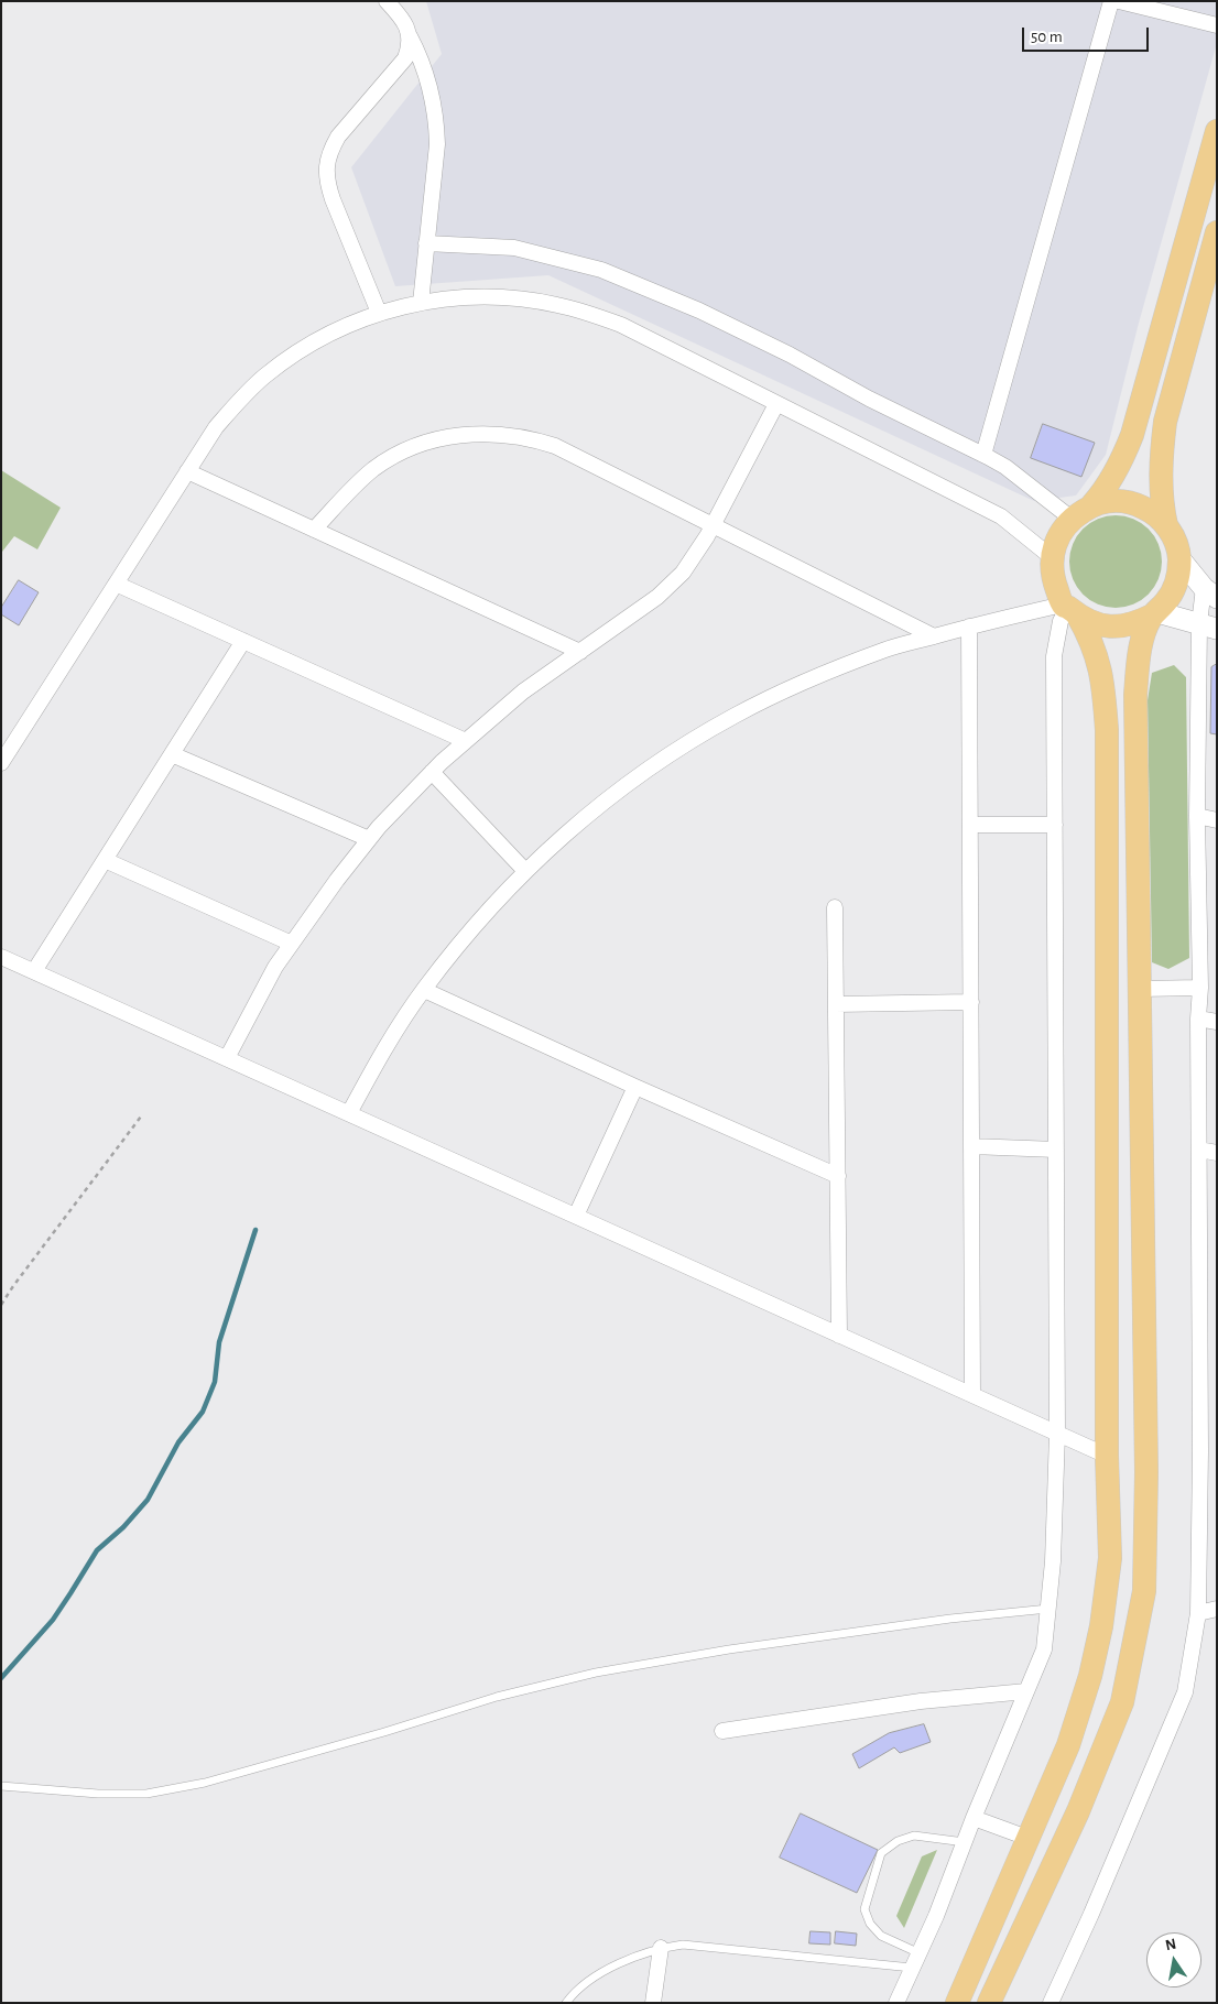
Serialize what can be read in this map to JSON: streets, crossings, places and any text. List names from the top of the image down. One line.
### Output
{"scale_bar":"50 m","north":"top"}
